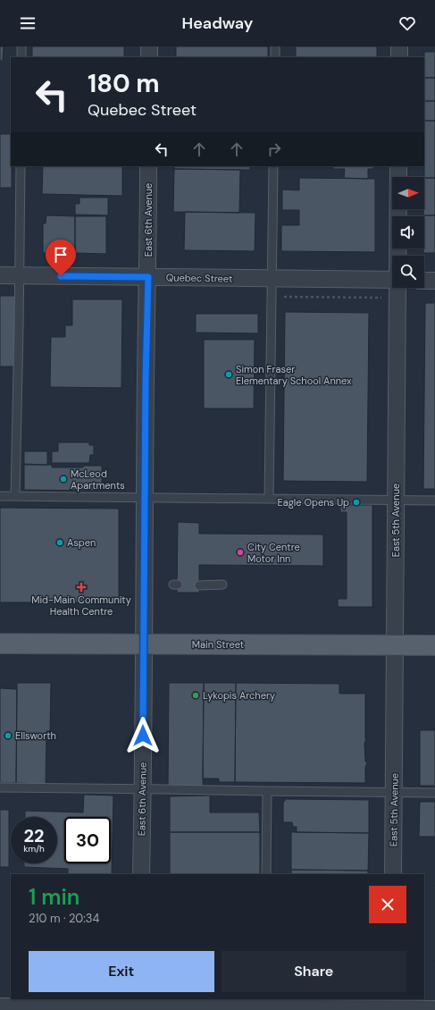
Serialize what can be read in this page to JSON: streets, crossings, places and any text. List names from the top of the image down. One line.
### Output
{"streets":{"main road":["Main Street"],"street":["East 6th Avenue","Quebec Street","East 5th Avenue"]},"crossings":[["East 6th Avenue","Quebec Street"],["East 6th Avenue","Main Street"],["East 5th Avenue","Main Street"]],"places":{"other":["Simon Fraser Elementary School Annex","McLeod Apartments","Eagle Opens Up","Aspen","City Centre Motor Inn","Lykopis Archery","Ellsworth"],"health":["Mid-Main Community Health Centre"]},"north":"right","page":{"header":"Headway","turn":["180 m","Quebec Street"],"speed":"22 km/h","limit":"30","heading":["1 min","210 m · 20:34"],"buttons":["Exit","Share"]}}
